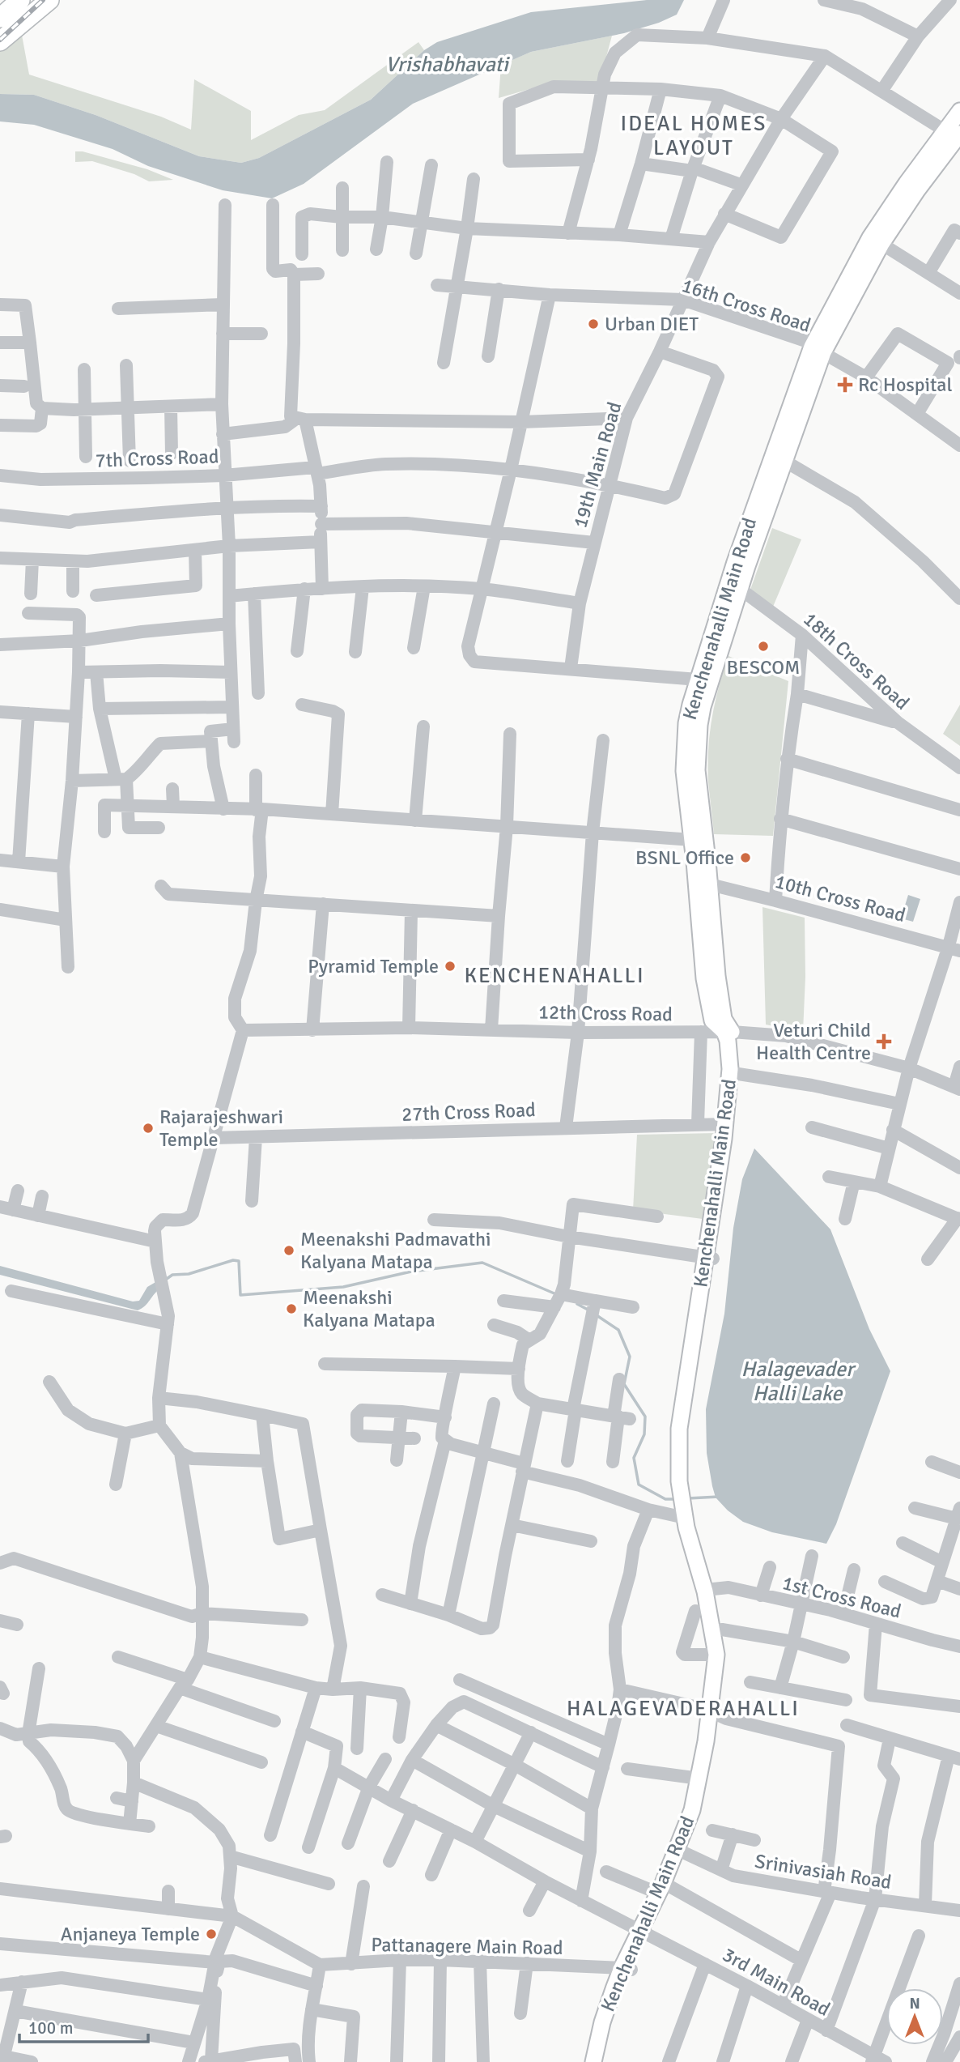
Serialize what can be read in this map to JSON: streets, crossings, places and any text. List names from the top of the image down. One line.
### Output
{"streets":{"main road":["Kenchenahalli Main Road"],"street":["16th Cross Road","7th Cross Road","19th Main Road","18th Cross Road","10th Cross Road","12th Cross Road","27th Cross Road","1st Cross Road","Srinivasiah Road","Pattanagere Main Road","3rd Main Road"]},"crossings":[["16th Cross Road","19th Main Road"],["16th Cross Road","Kenchenahalli Main Road"],["7th Cross Road","19th Main Road"],["Kenchenahalli Main Road","18th Cross Road"],["Kenchenahalli Main Road","10th Cross Road"],["Kenchenahalli Main Road","12th Cross Road"],["Kenchenahalli Main Road","27th Cross Road"],["Kenchenahalli Main Road","1st Cross Road"],["Kenchenahalli Main Road","Srinivasiah Road"],["Kenchenahalli Main Road","Pattanagere Main Road"],["Kenchenahalli Main Road","3rd Main Road"]],"districts":["IDEAL HOMES LAYOUT","KENCHENAHALLI","HALAGEVADERAHALLI"],"water":["Vrishabhavati","Halagevader Halli Lake"],"places":{"other":["Urban DIET","BESCOM","BSNL Office","Pyramid Temple","Rajarajeshwari Temple","Meenakshi Padmavathi Kalyana Matapa","Meenakshi Kalyana Matapa","Anjaneya Temple"],"health":["Rc Hospital","Veturi Child Health Centre"]},"scale_bar":"100 m","north":"top"}
